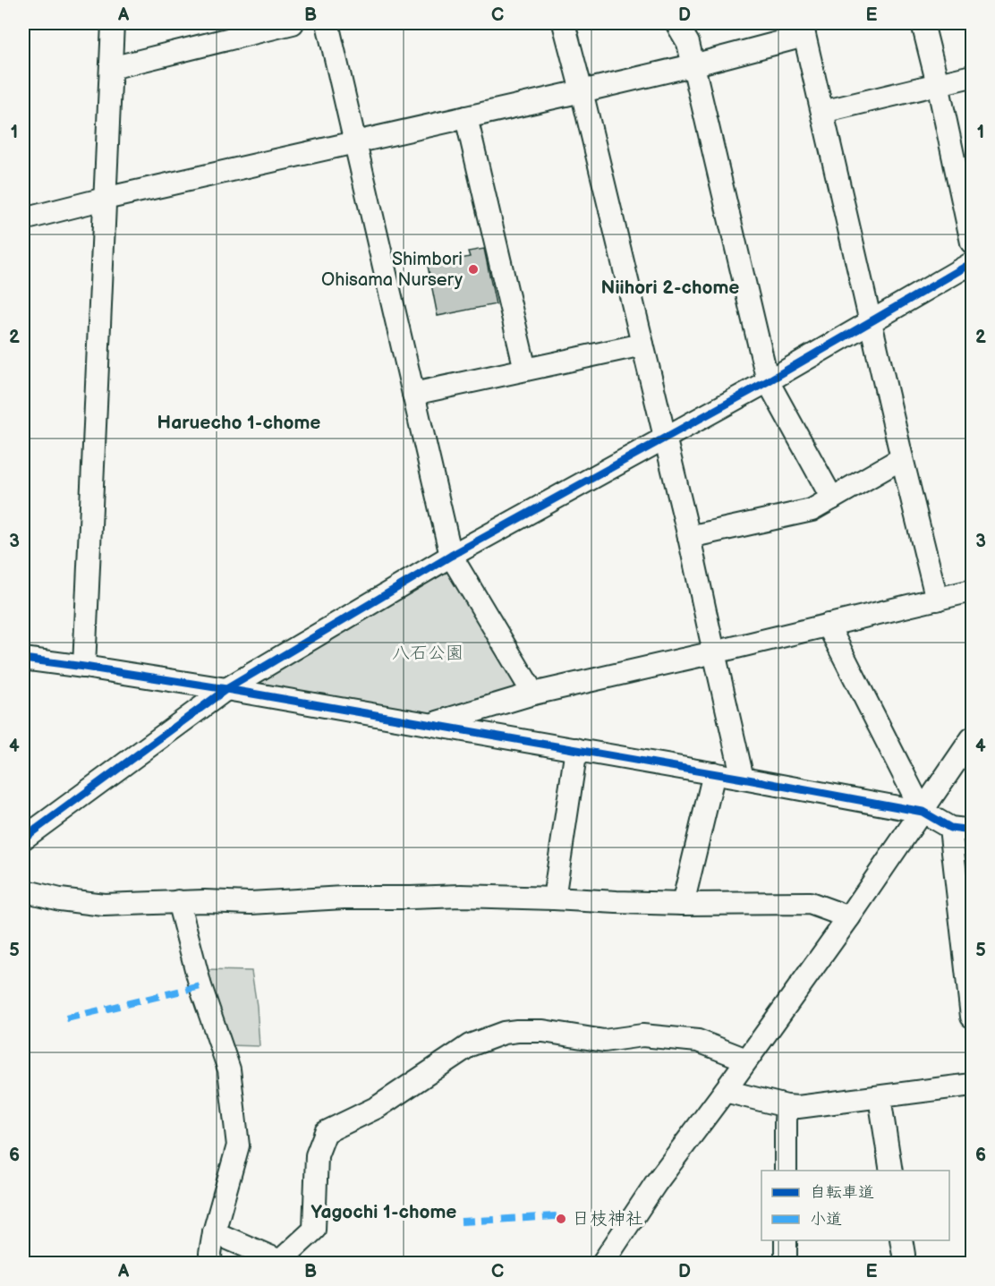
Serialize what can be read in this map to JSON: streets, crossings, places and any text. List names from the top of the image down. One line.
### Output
{"districts":["Niihori 2-chome","Haruecho 1-chome","Yagochi 1-chome"],"parks":["八石公園"],"places":["Shimbori Ohisama Nursery","日枝神社"],"legend":["自転車道","小道"],"grid":{"columns":["A","B","C","D","E"],"rows":["1","2","3","4","5","6"]}}
